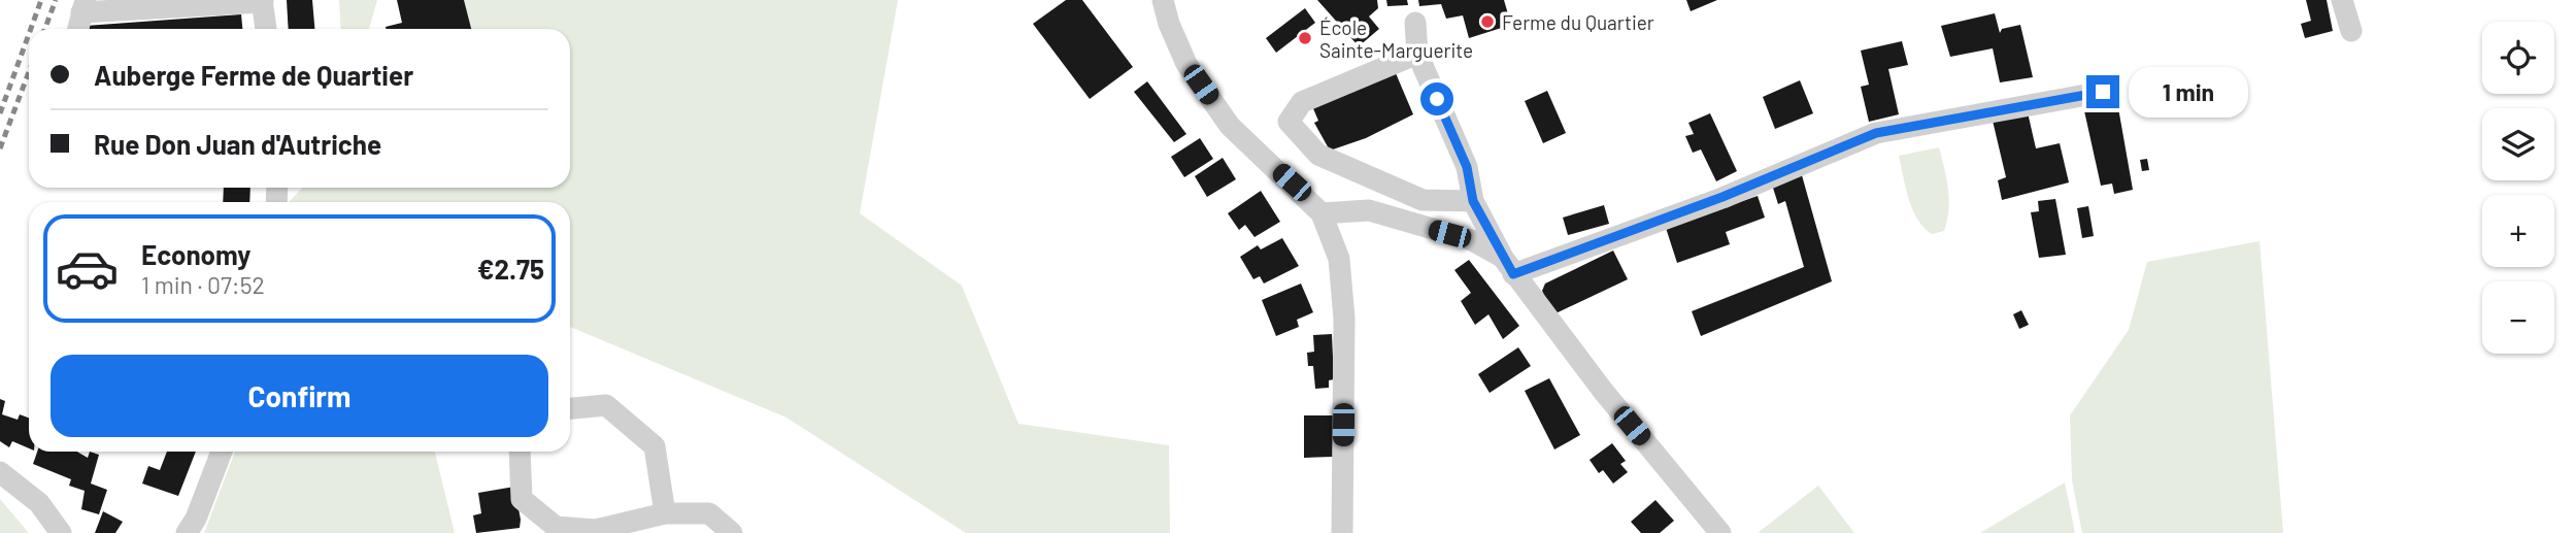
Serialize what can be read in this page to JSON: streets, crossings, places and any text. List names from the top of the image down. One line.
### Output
{"places":["Ferme du Quartier","École Sainte-Marguerite"],"page":{"map_buttons":["+","−"],"banner":["Auberge Ferme de Quartier","Rue Don Juan d'Autriche"],"bubble":"1 min","list":[{"name":"Economy","note":"1 min · 07:52","value":"€2.75"}],"buttons":"Confirm"}}
